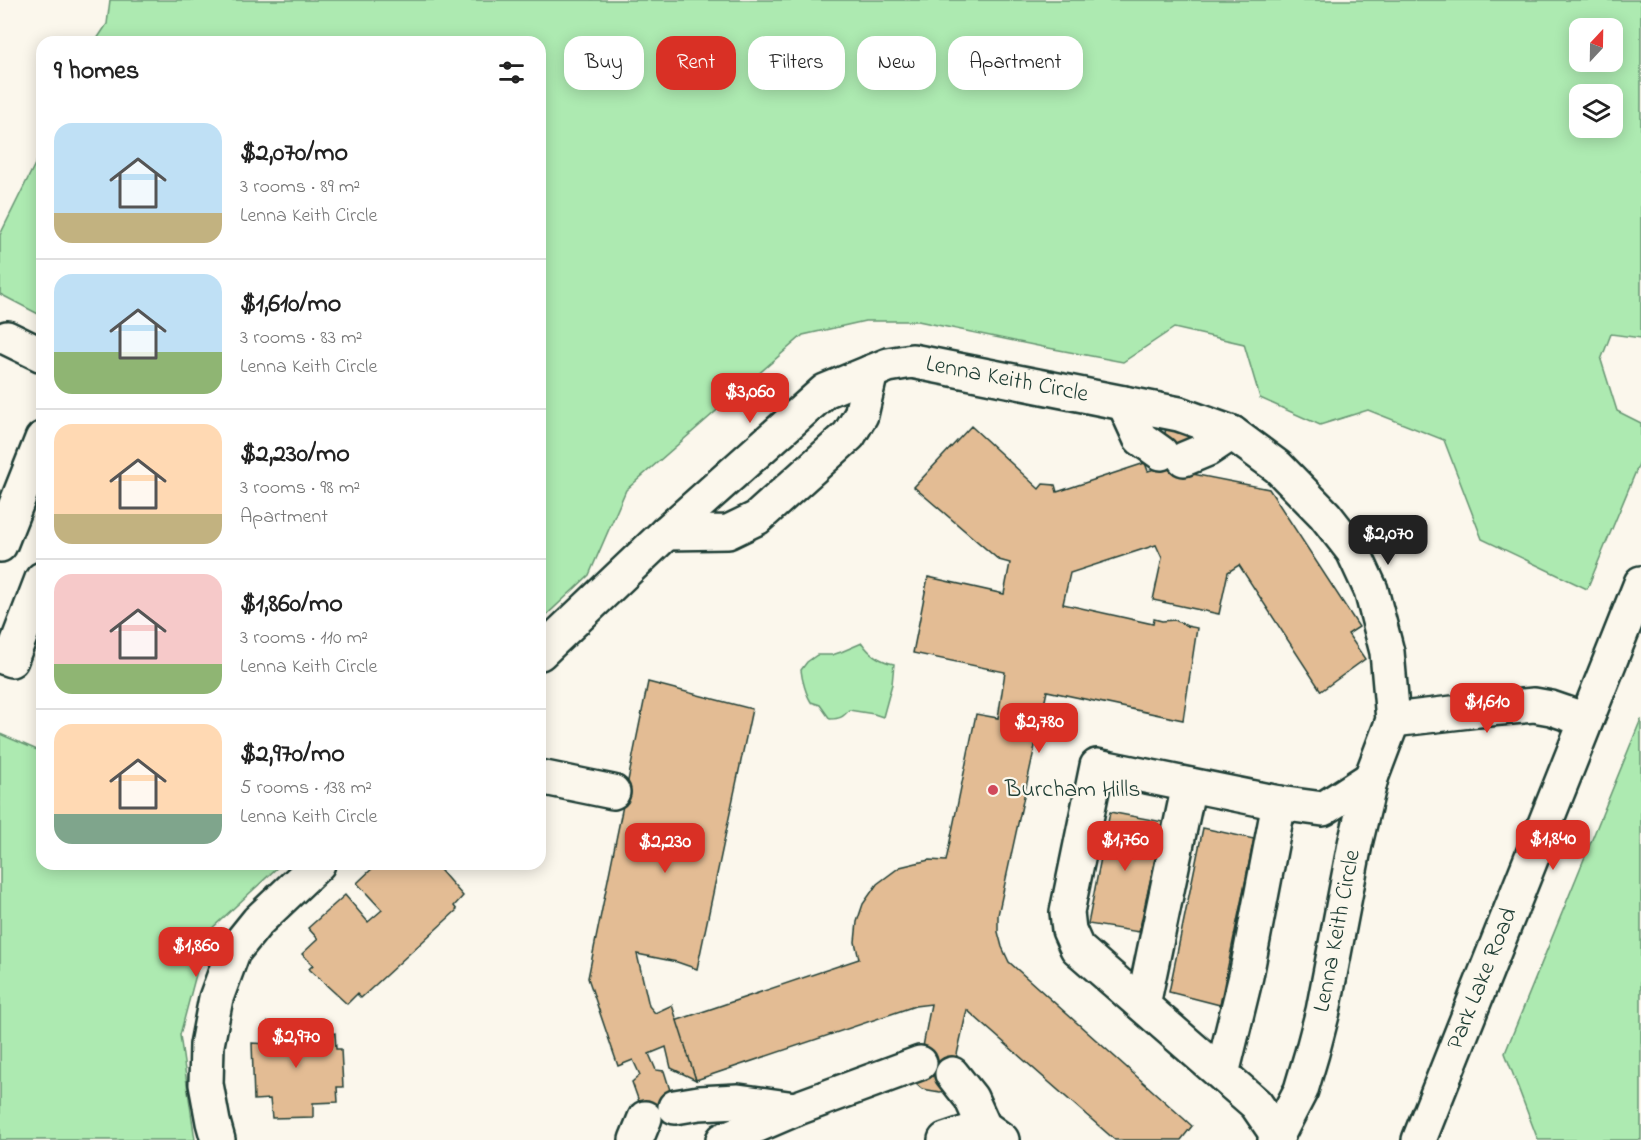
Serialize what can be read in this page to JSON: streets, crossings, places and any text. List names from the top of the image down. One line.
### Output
{"streets":{"street":["Lenna Keith Circle","Park Lake Road"]},"places":["Burcham Hills"],"north":"top","page":{"chip":["Buy","Rent","Filters","New","Apartment"],"heading":"9 homes","list":[{"name":"$2,070/mo","note":"3 rooms · 89 m² · Lenna Keith Circle"},{"name":"$1,610/mo","note":"3 rooms · 83 m² · Lenna Keith Circle"},{"name":"$2,230/mo","note":"3 rooms · 98 m² · Apartment"},{"name":"$1,860/mo","note":"3 rooms · 110 m² · Lenna Keith Circle"},{"name":"$2,970/mo","note":"5 rooms · 138 m² · Lenna Keith Circle"}],"price":["$3,060","$2,070","$1,610","$2,780","$1,840","$1,760","$2,230","$1,860","$2,970"]}}
